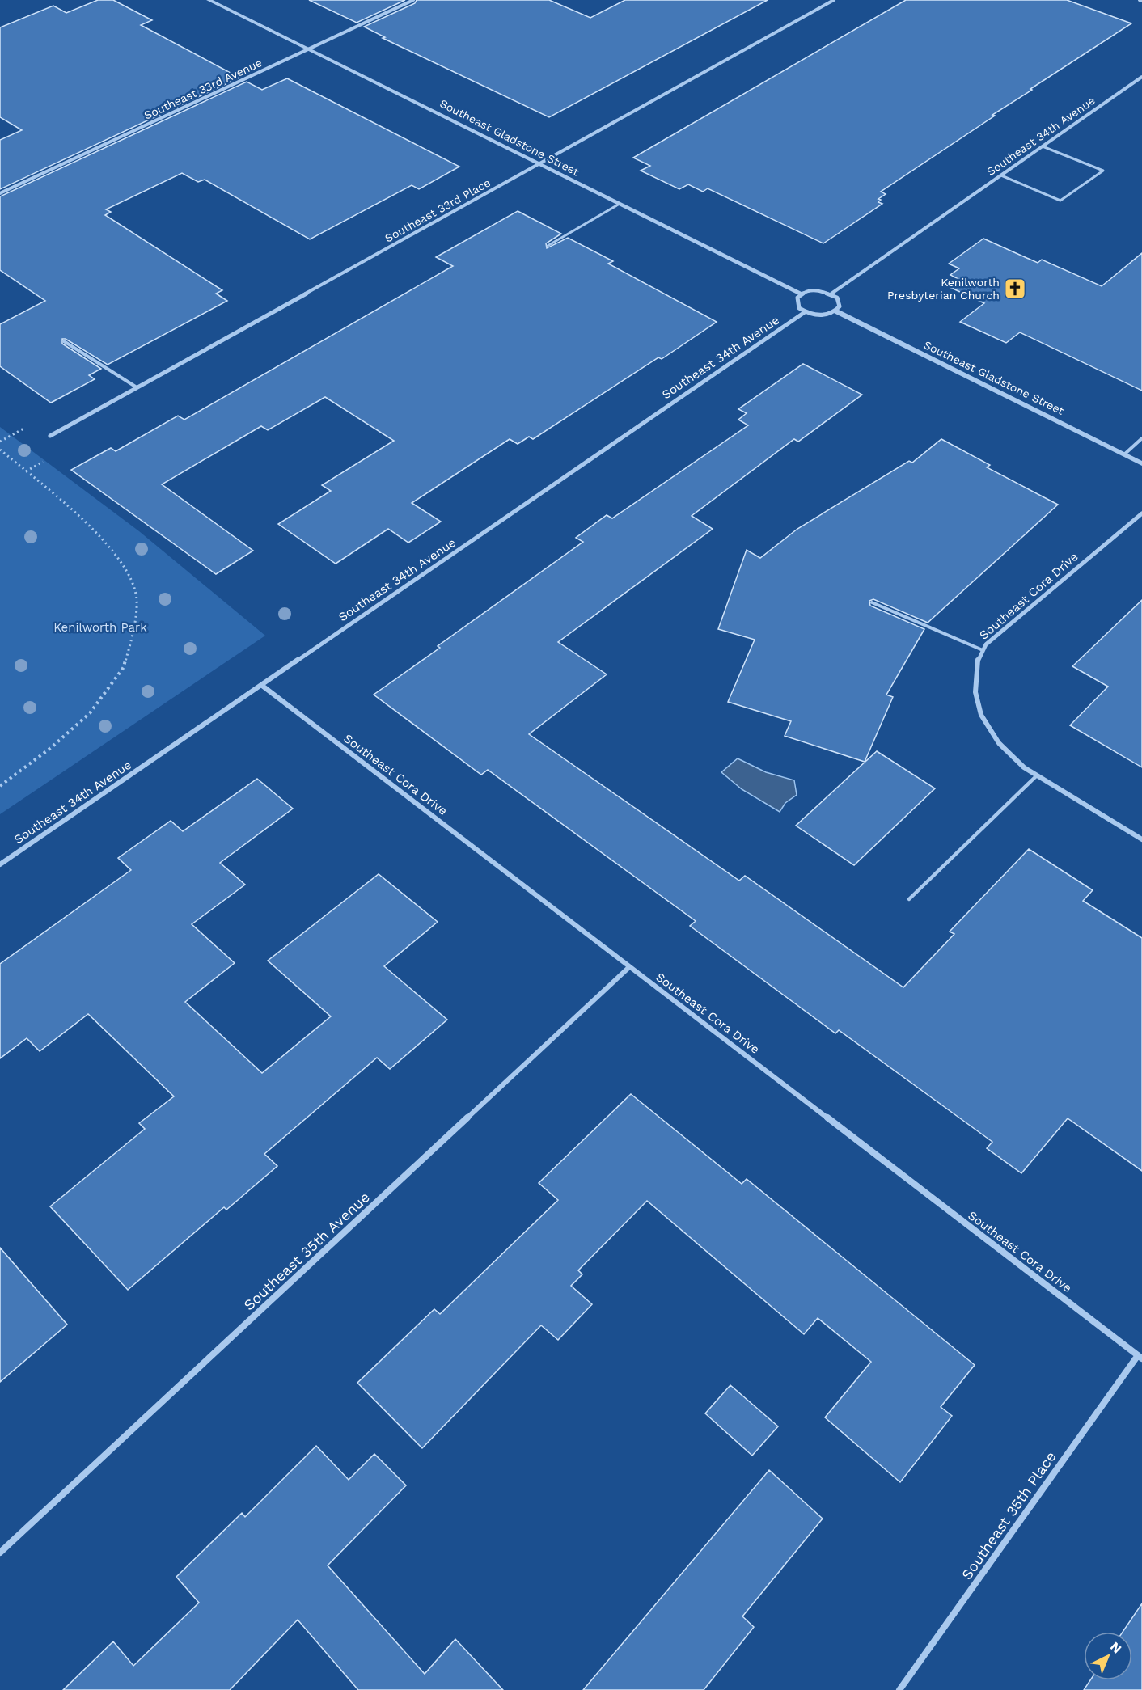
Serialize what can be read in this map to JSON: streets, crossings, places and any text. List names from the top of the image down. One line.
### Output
{"streets":{"street":["Southeast 33rd Avenue","Southeast 34th Avenue","Southeast Gladstone Street","Southeast 33rd Place","Southeast Cora Drive","Southeast 35th Avenue","Southeast 35th Place"]},"crossings":[["Southeast 33rd Avenue","Southeast Gladstone Street"],["Southeast 34th Avenue","Southeast Cora Drive"],["Southeast Gladstone Street","Southeast 33rd Place"],["Southeast Cora Drive","Southeast 35th Avenue"],["Southeast Cora Drive","Southeast 35th Place"]],"parks":["Kenilworth Park"],"places":{"church":["Kenilworth Presbyterian Church"]},"north":"top right"}
